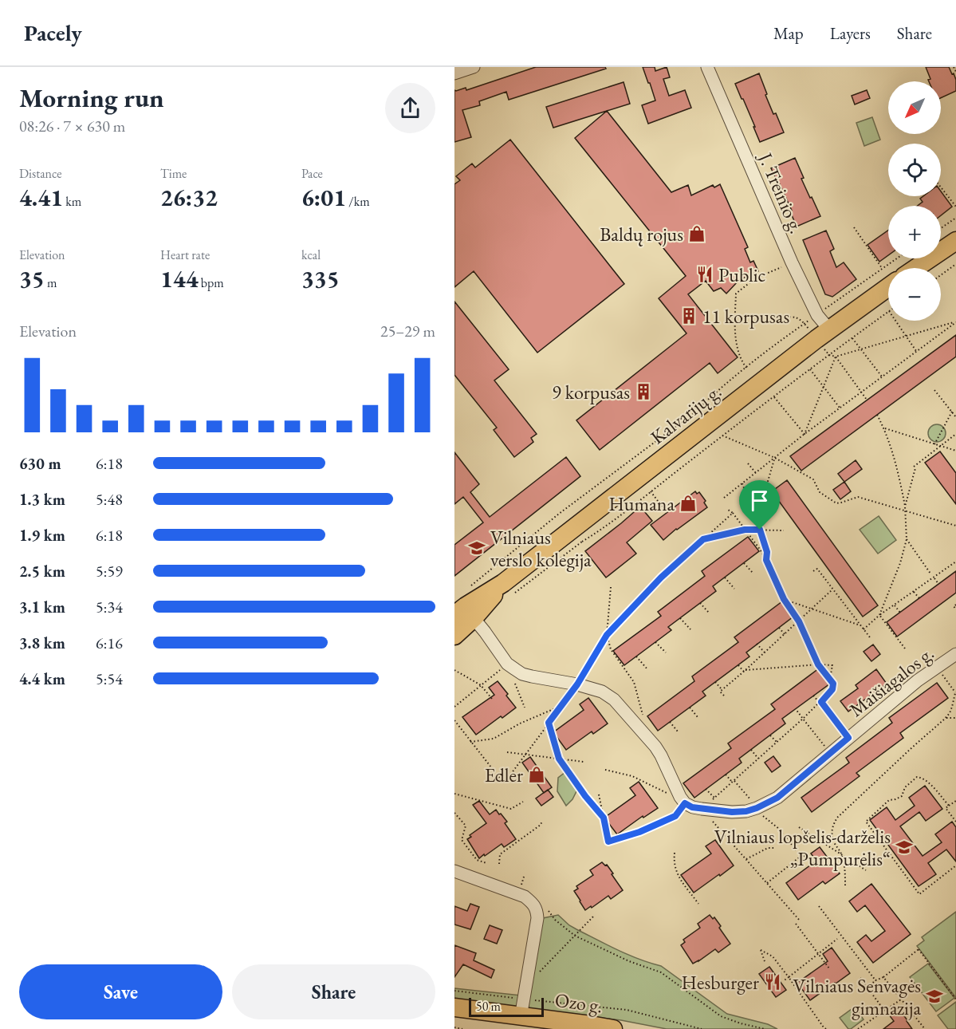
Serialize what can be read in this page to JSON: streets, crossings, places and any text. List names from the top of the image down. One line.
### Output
{"streets":{"main road":["Kalvarijų g.","Ozo g."],"street":["J. Treinio g.","Maišiagalos g."]},"crossings":[["J. Treinio g.","Kalvarijų g."]],"places":{"shop":["Baldų rojus","Humana","Edler"],"restaurant":["Public","Hesburger"],"building":["11 korpusas","9 korpusas"],"school or university":["Vilniaus verslo kolegija","Vilniaus lopšelis-darželis „Pumpurėlis“","Vilniaus Senvagės gimnazija"]},"scale_bar":"50 m","north":"bottom left","page":{"header":"Pacely","nav":["Map","Layers","Share"],"heading":["Morning run","08:26 · 7 × 630 m"],"map_buttons":["+","−"],"stats":[["Distance","4.41 km"],["Time","26:32"],["Pace","6:01 /km"],["Elevation","35 m"],["Heart rate","144 bpm"],["kcal","335"]],"chart":["Elevation","25–29 m"],"list":[{"name":"630 m","note":"6:18"},{"name":"1.3 km","note":"5:48"},{"name":"1.9 km","note":"6:18"},{"name":"2.5 km","note":"5:59"},{"name":"3.1 km","note":"5:34"},{"name":"3.8 km","note":"6:16"},{"name":"4.4 km","note":"5:54"}],"buttons":["Save","Share"],"scale":"50 m"}}
